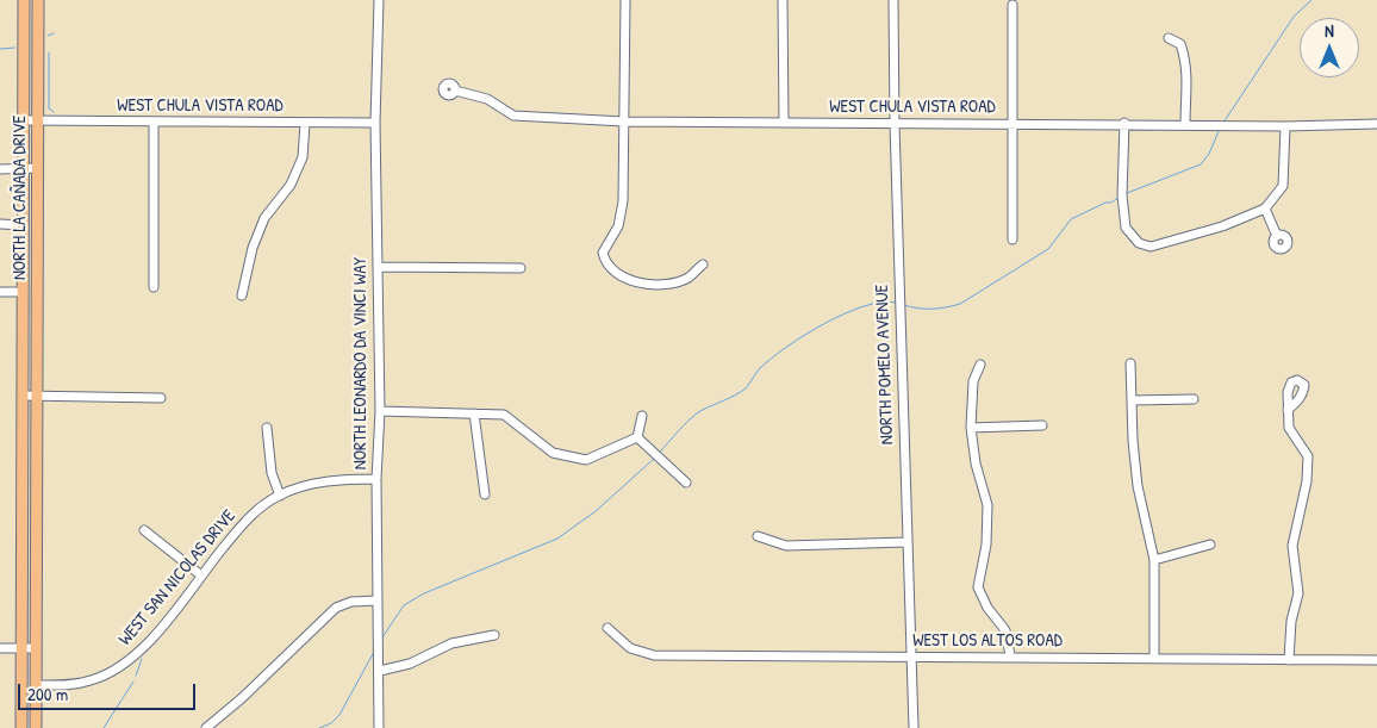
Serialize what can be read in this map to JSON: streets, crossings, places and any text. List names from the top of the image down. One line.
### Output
{"streets":{"main road":["NORTH LA CAÑADA DRIVE"],"street":["WEST CHULA VISTA ROAD","NORTH LEONARDO DA VINCI WAY","NORTH POMELO AVENUE","WEST SAN NICOLAS DRIVE","WEST LOS ALTOS ROAD"]},"crossings":[["WEST CHULA VISTA ROAD","NORTH LA CAÑADA DRIVE"],["WEST CHULA VISTA ROAD","NORTH LEONARDO DA VINCI WAY"],["WEST CHULA VISTA ROAD","NORTH POMELO AVENUE"],["NORTH LA CAÑADA DRIVE","WEST SAN NICOLAS DRIVE"],["NORTH LEONARDO DA VINCI WAY","WEST SAN NICOLAS DRIVE"],["NORTH POMELO AVENUE","WEST LOS ALTOS ROAD"]],"scale_bar":"200 m","north":"top"}
